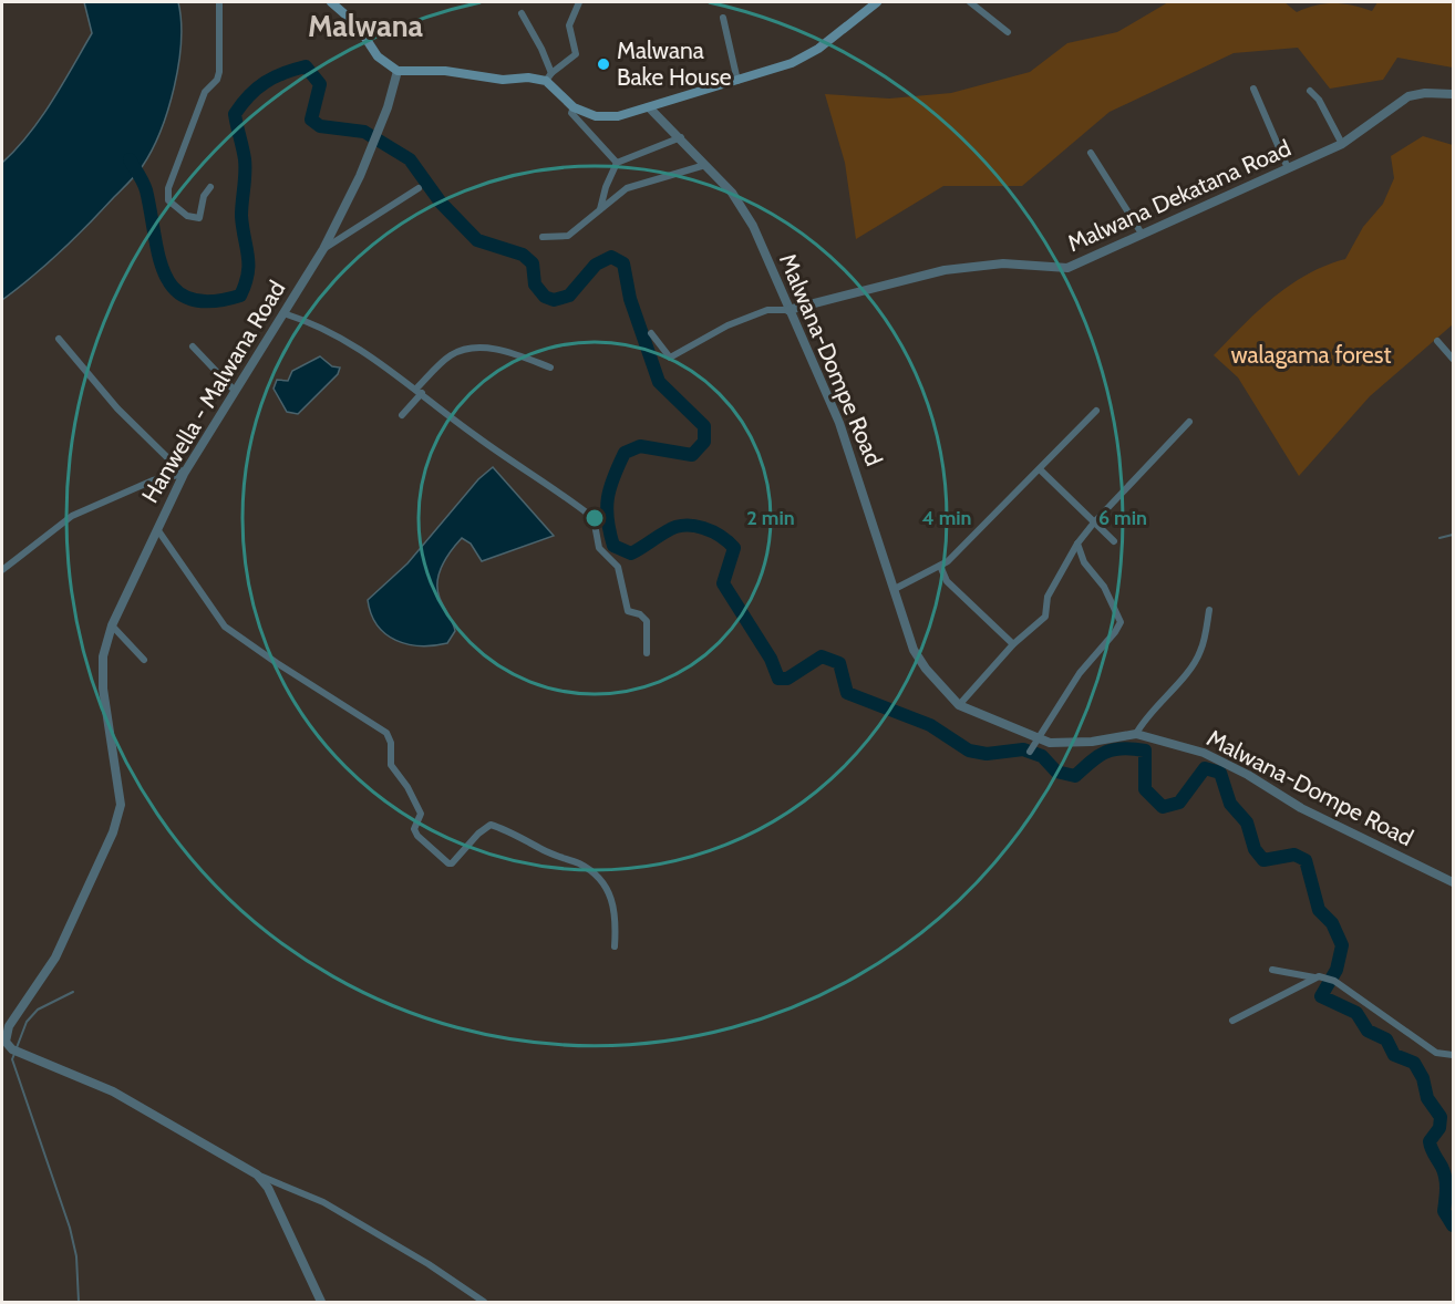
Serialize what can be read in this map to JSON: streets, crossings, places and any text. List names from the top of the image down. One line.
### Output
{"streets":{"street":["Malwana Dekatana Road","Malwana-Dompe Road","Hanwella - Malwana Road"]},"crossings":[["Malwana Dekatana Road","Malwana-Dompe Road"]],"districts":["Malwana"],"parks":["walagama forest"],"places":["Malwana Bake House"],"rings":["2 min","4 min","6 min"]}
